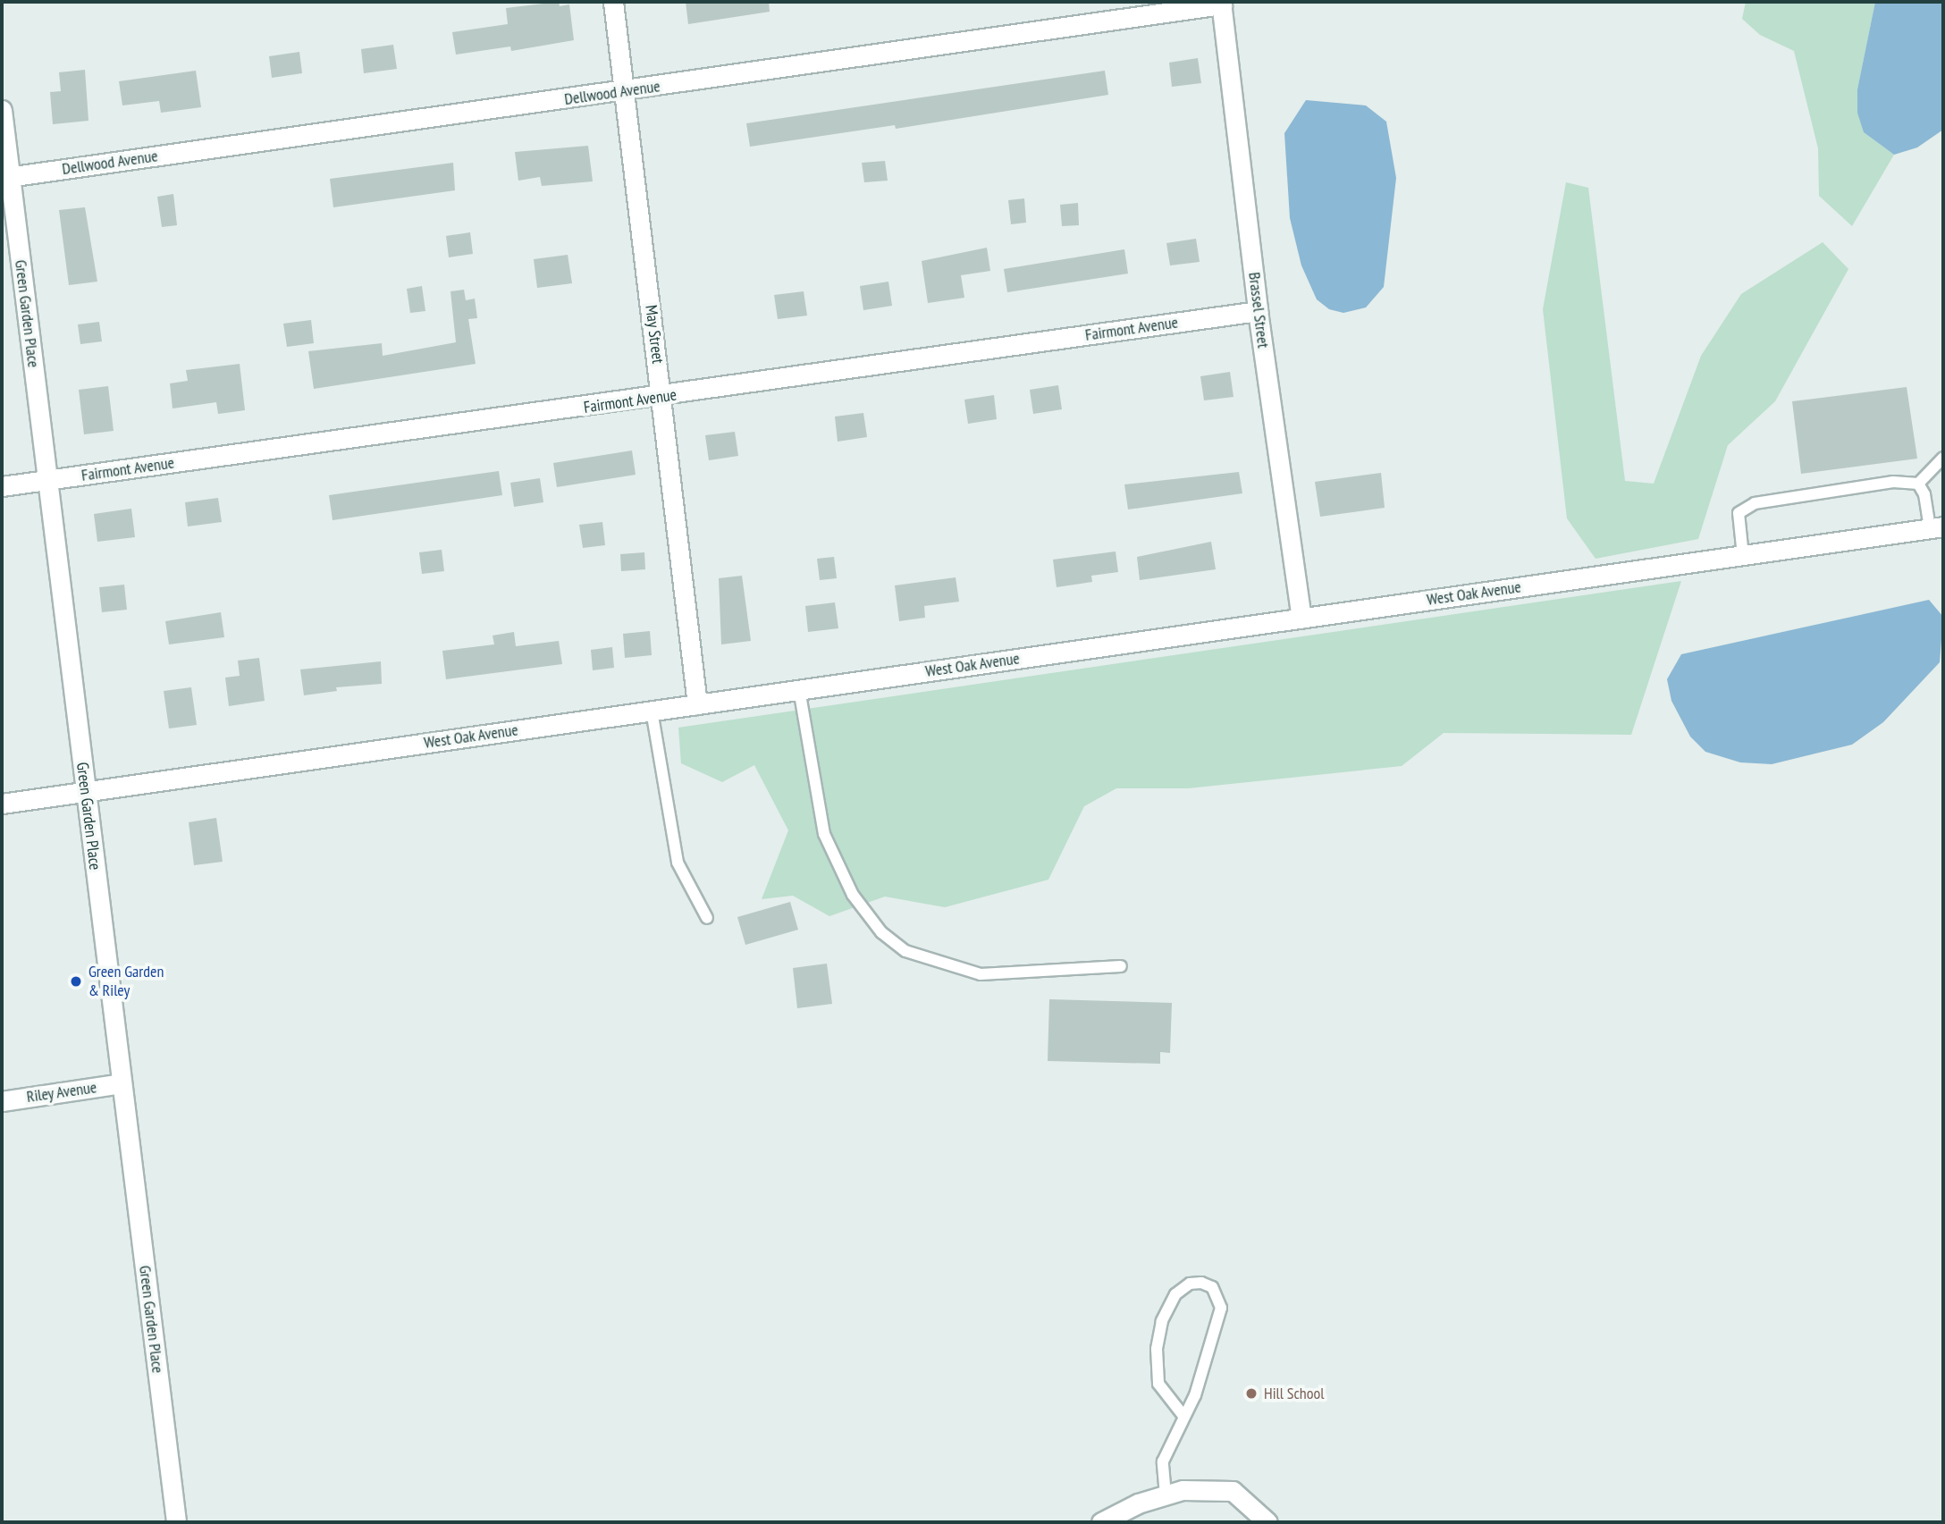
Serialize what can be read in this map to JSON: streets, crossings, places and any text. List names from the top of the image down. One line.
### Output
{"streets":{"street":["Dellwood Avenue","Brassel Street","Green Garden Place","Fairmont Avenue","May Street","West Oak Avenue","Riley Avenue"]},"crossings":[["Dellwood Avenue","Brassel Street"],["Dellwood Avenue","Green Garden Place"],["Dellwood Avenue","May Street"],["Brassel Street","Fairmont Avenue"],["Brassel Street","West Oak Avenue"],["Green Garden Place","Fairmont Avenue"],["Green Garden Place","West Oak Avenue"],["Green Garden Place","Riley Avenue"],["Fairmont Avenue","May Street"],["May Street","West Oak Avenue"]],"places":["Green Garden & Riley","Hill School"]}
